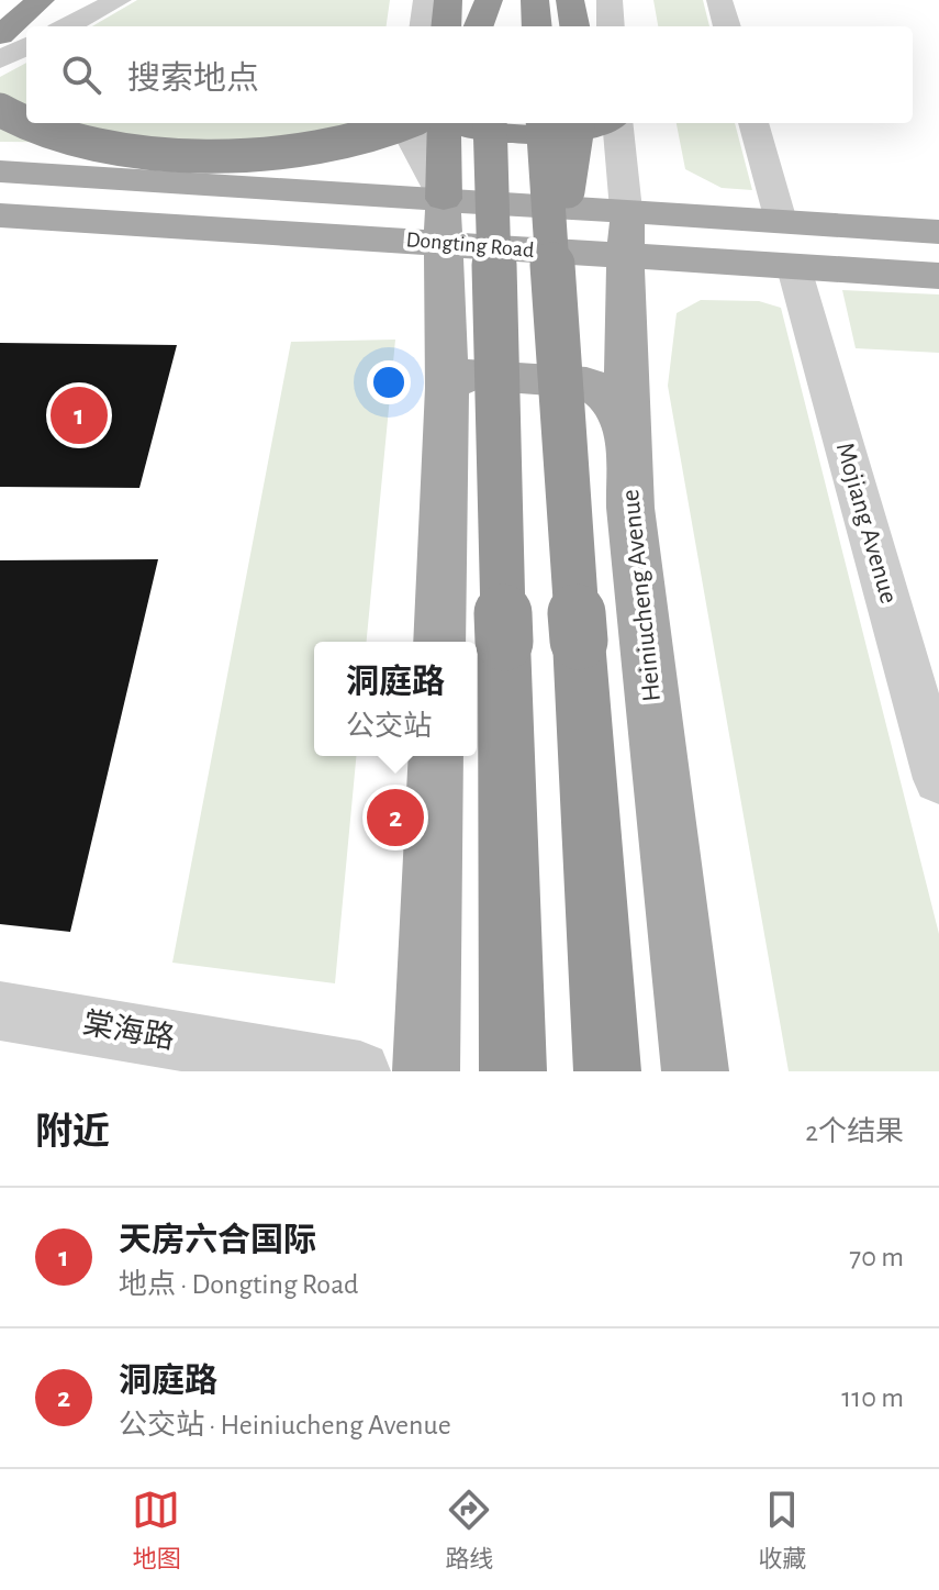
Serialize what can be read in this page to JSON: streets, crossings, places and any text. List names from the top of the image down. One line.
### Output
{"streets":{"main road":["Dongting Road","Heiniucheng Avenue"],"street":["Mojiang Avenue","棠海路"]},"crossings":[["Dongting Road","Mojiang Avenue"],["Dongting Road","Heiniucheng Avenue"]],"page":{"search":"搜索地点","pins":["1","2"],"popup":["洞庭路","公交站"],"heading":["附近","2个结果"],"list":[{"mark":"1","name":"天房六合国际","note":"地点 · Dongting Road","value":"70 m"},{"mark":"2","name":"洞庭路","note":"公交站 · Heiniucheng Avenue","value":"110 m"}],"nav":["地图","路线","收藏"]}}
